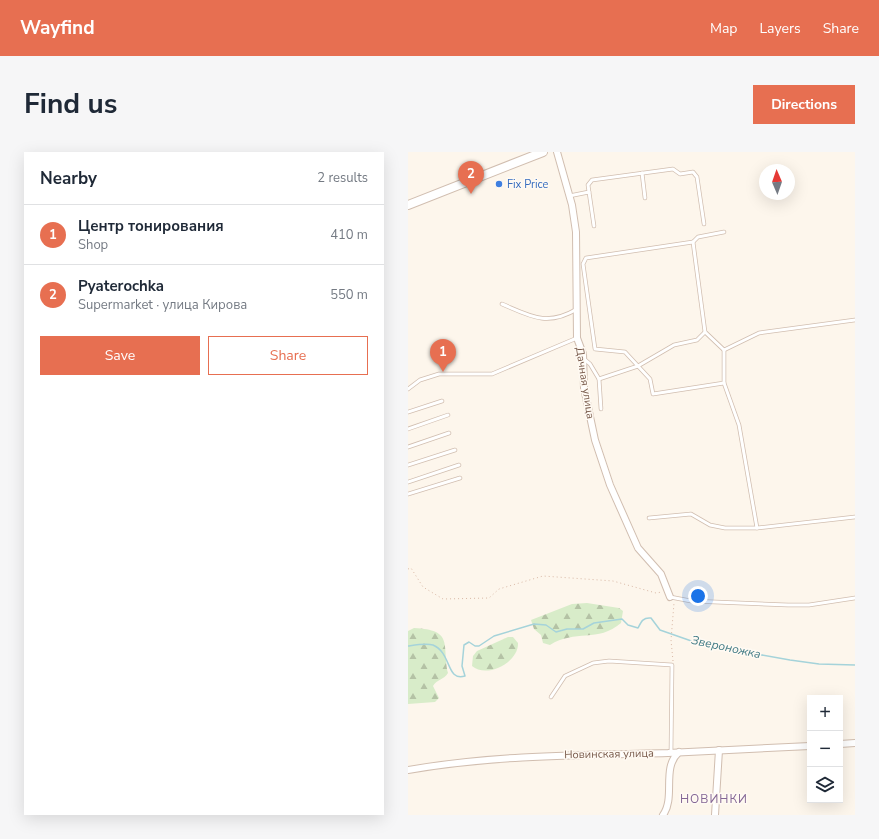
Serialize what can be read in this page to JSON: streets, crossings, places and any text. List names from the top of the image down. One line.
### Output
{"streets":{"street":["Дачная улица","Новинская улица"]},"districts":["НОВИНКИ"],"water":["Звероножка"],"places":["Fix Price"],"north":"top","page":{"header":"Wayfind","nav":["Map","Layers","Share"],"title":"Find us","buttons":["Directions",["Save","Share"]],"heading":["Nearby","2 results"],"pins":["2","1"],"list":[{"mark":"1","name":"Центр тонирования","note":"Shop","value":"410 m"},{"mark":"2","name":"Pyaterochka","note":"Supermarket · улица Кирова","value":"550 m"}],"map_buttons":["+","−"]}}
